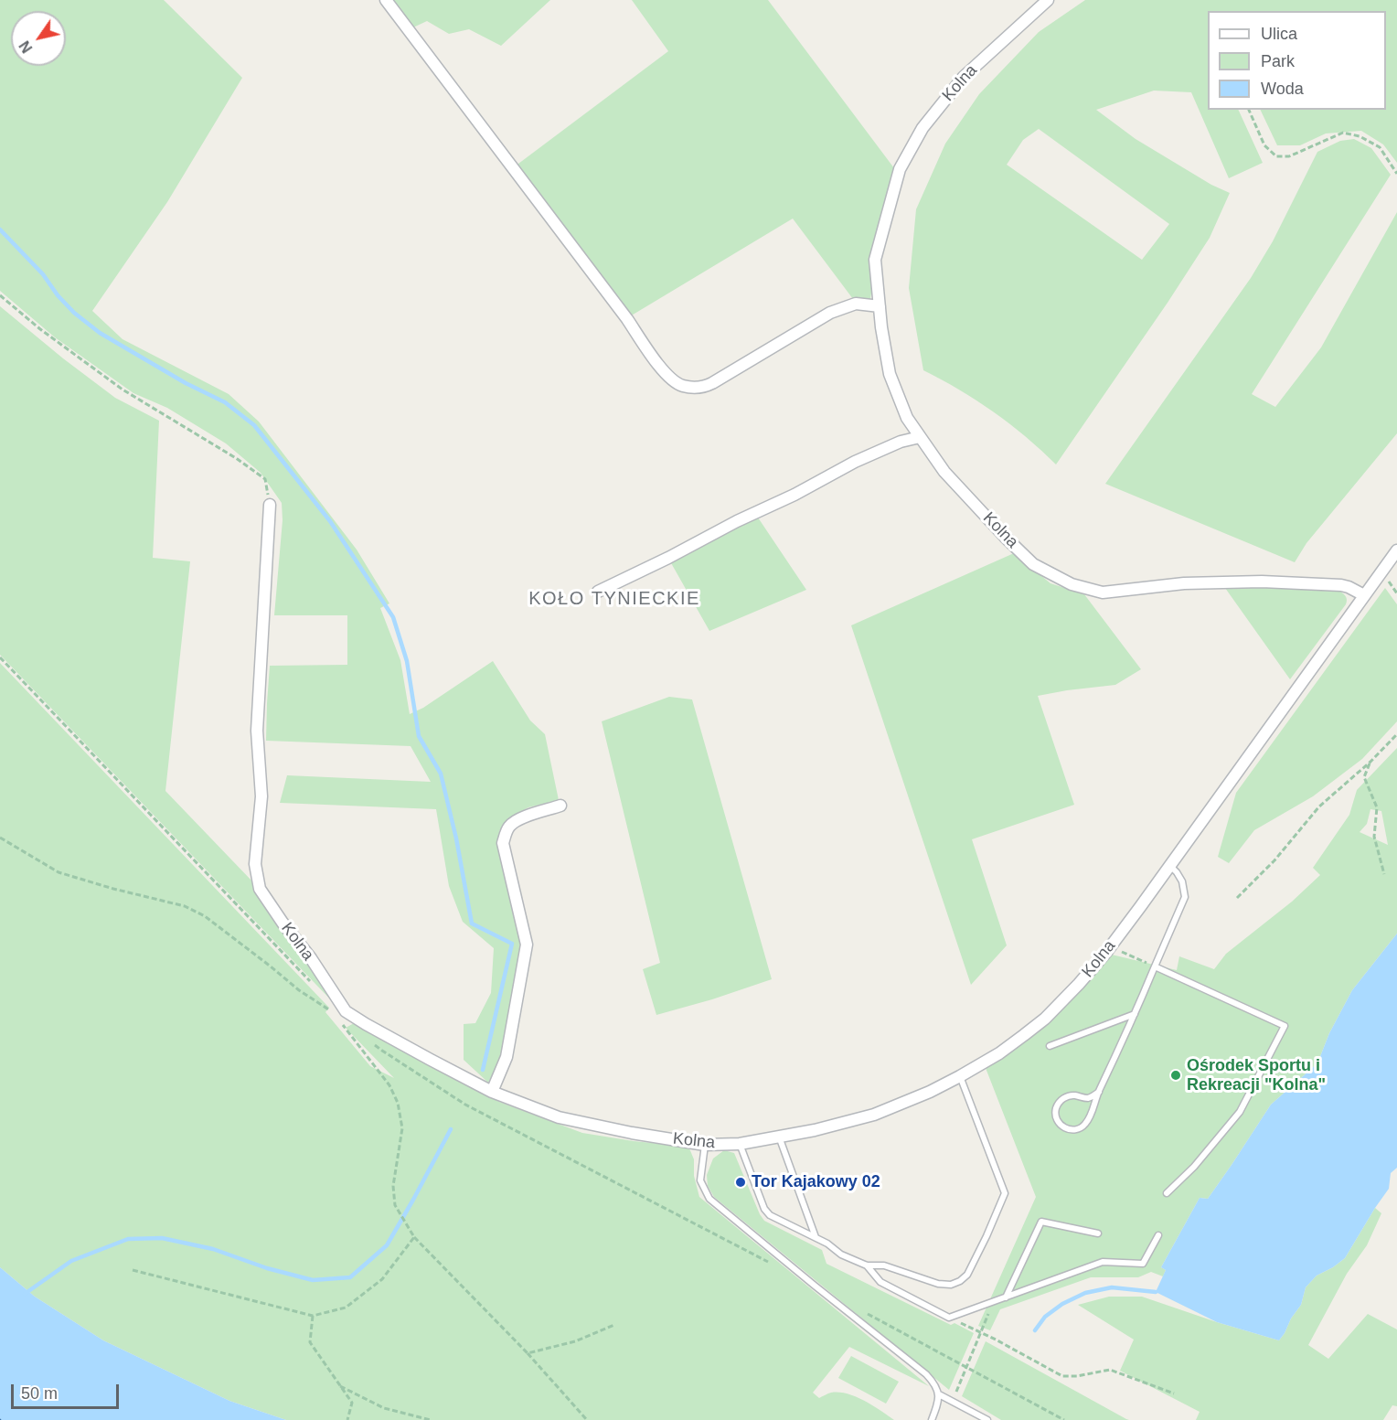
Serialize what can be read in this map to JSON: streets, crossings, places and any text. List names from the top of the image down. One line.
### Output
{"streets":{"street":["Kolna"]},"districts":["KOŁO TYNIECKIE"],"places":["Ośrodek Sportu i Rekreacji \"Kolna\"","Tor Kajakowy 02"],"legend":["Ulica","Park","Woda"],"scale_bar":"50 m","north":"bottom left"}
